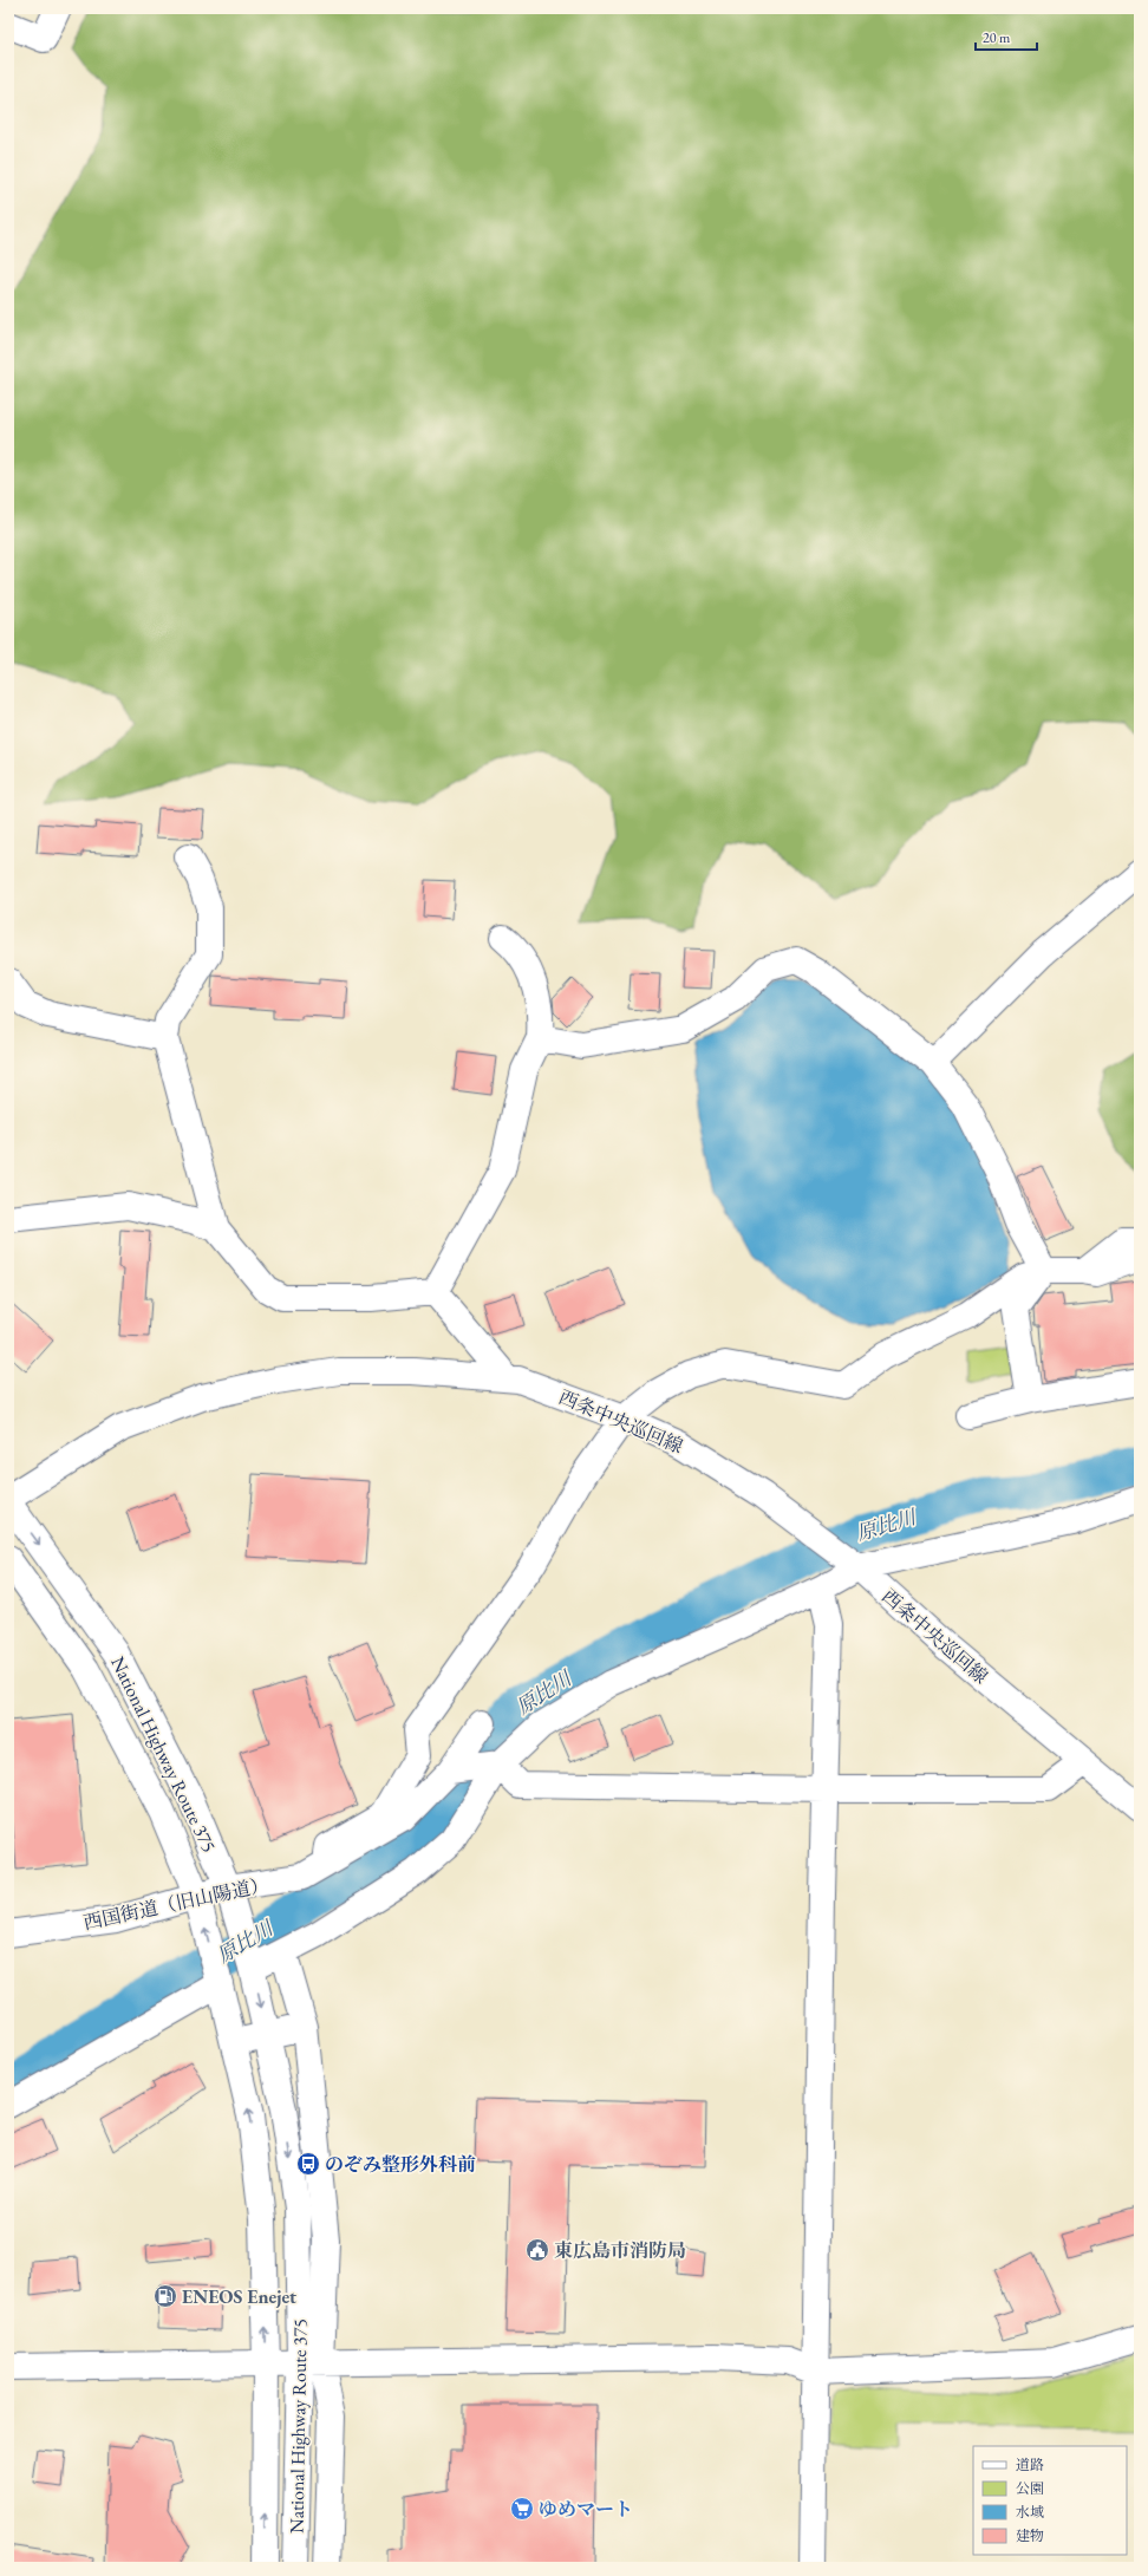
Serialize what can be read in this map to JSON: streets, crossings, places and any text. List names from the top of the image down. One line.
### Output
{"streets":{"main road":["西条中央巡回線","National Highway Route 375","西国街道（旧山陽道）"]},"crossings":[["西条中央巡回線","National Highway Route 375"],["National Highway Route 375","西国街道（旧山陽道）"]],"water":["原比川"],"places":{"bus stop":["のぞみ整形外科前"],"public building":["東広島市消防局"],"fuel station":["ENEOS Enejet"],"supermarket":["ゆめマート"]},"legend":["道路","公園","水域","建物"],"scale_bar":"20 m"}
